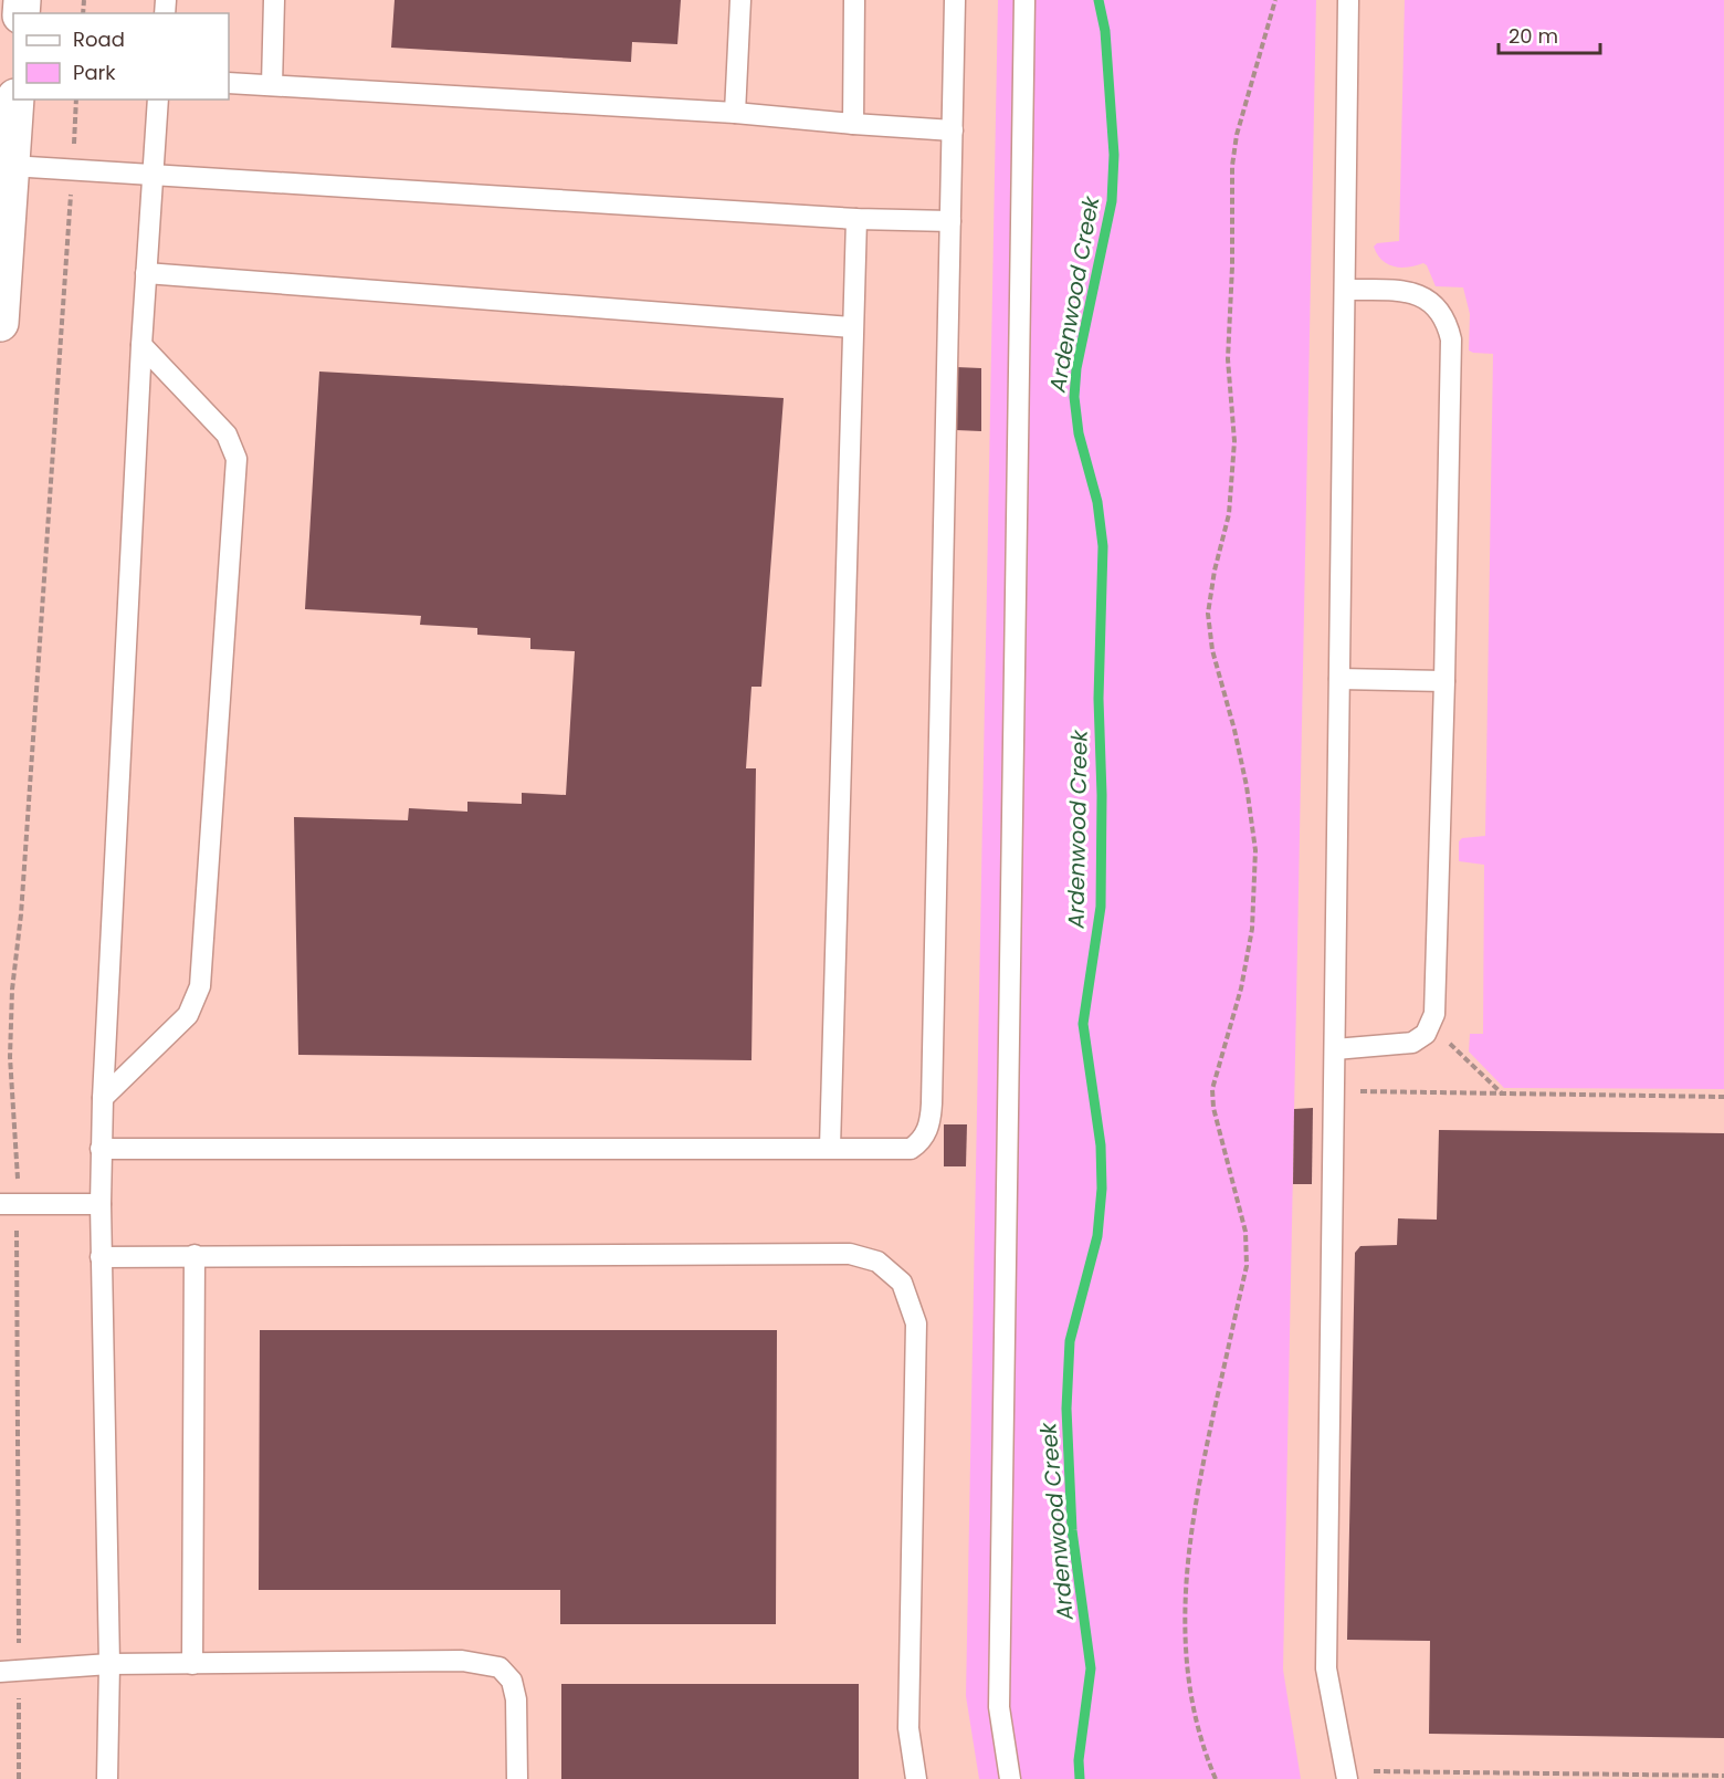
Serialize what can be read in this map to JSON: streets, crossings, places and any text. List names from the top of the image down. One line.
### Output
{"water":["Ardenwood Creek"],"legend":["Road","Park"],"scale_bar":"20 m"}
